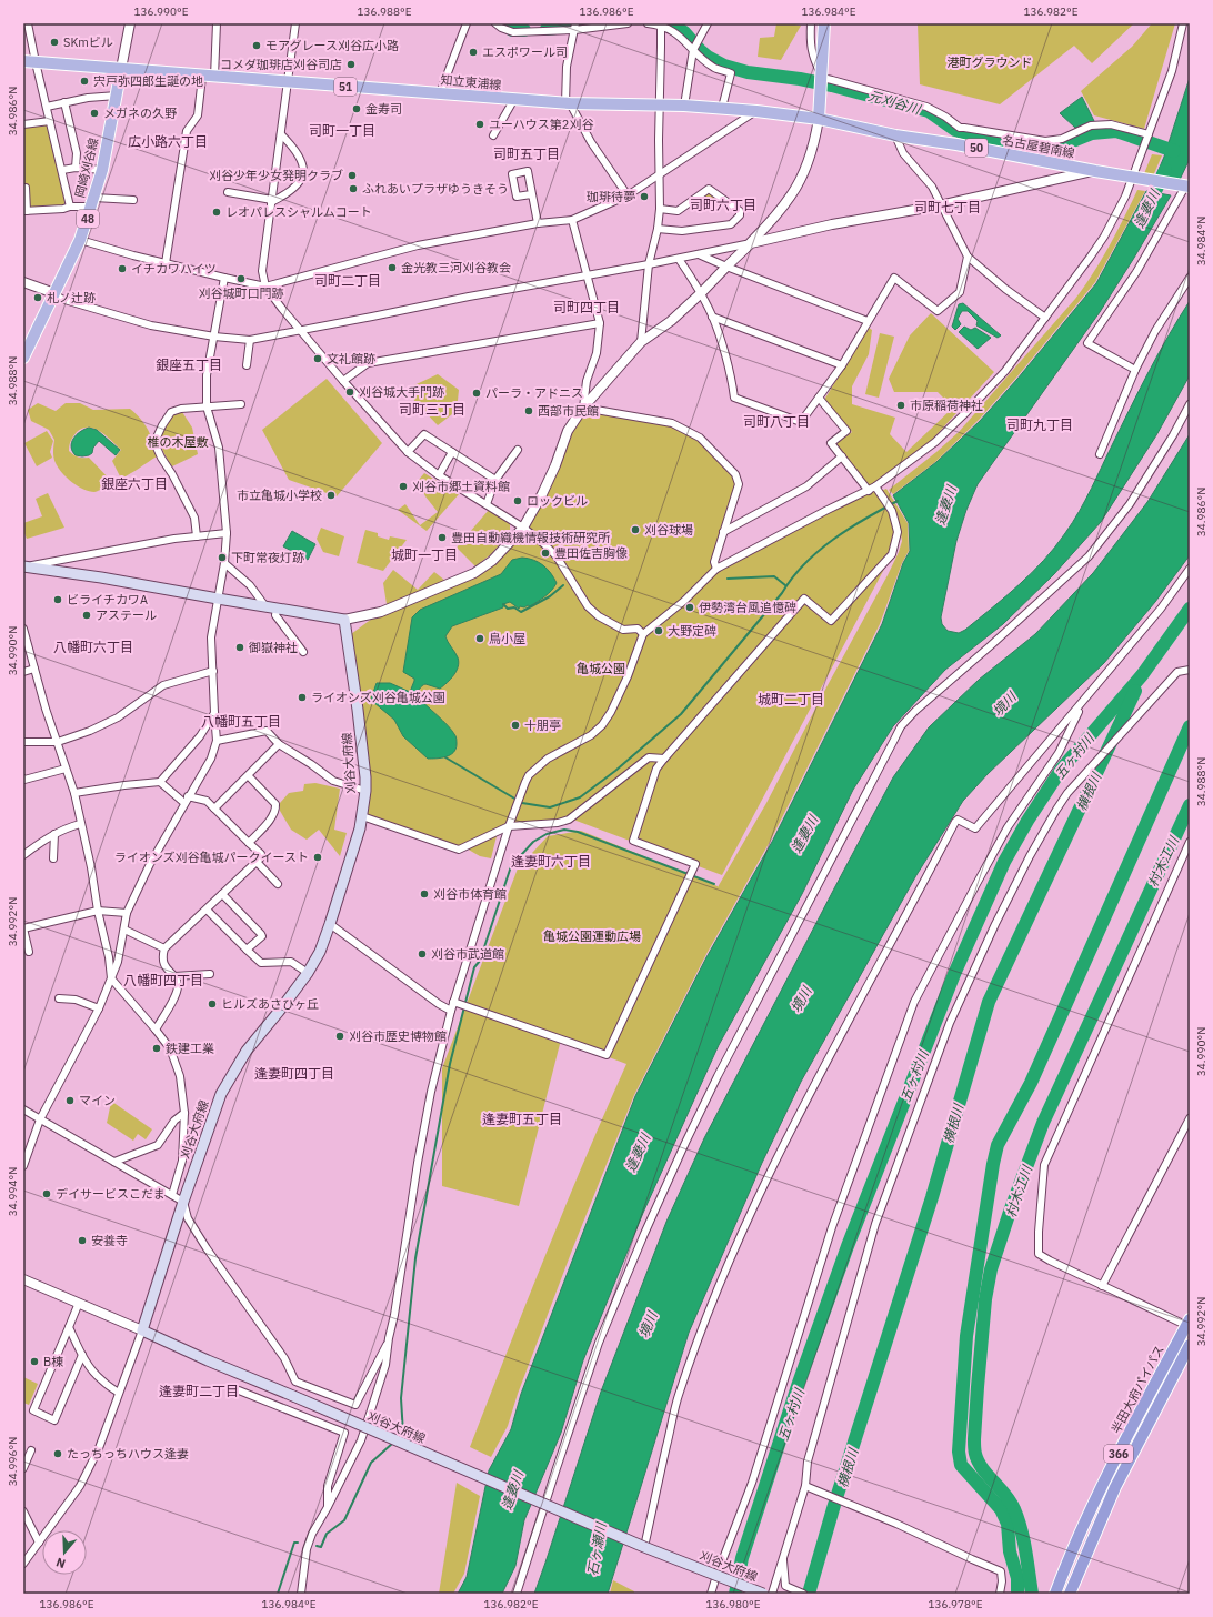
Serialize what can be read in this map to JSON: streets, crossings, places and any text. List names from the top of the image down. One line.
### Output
{"streets":{"highway":["半田大府パイパス","366"],"main road":["知立東浦線","51","名古屋碧南線","50","岡崎刈谷線","48","刈谷大府線"]},"crossings":[["知立東浦線","名古屋碧南線"],["知立東浦線","岡崎刈谷線"]],"districts":["司町一丁目","広小路六丁目","司町五丁目","司町六丁目","司町七丁目","司町二丁目","司町四丁目","銀座五丁目","司町三丁目","司町八丁目","司町九丁目","銀座六丁目","城町一丁目","八幡町六丁目","城町二丁目","八幡町五丁目","逢妻町六丁目","八幡町四丁目","逢妻町四丁目","逢妻町五丁目","逢妻町二丁目"],"water":["元刈谷川","逢妻川","境川","五ヶ村川","横根川","村木江川","石ヶ瀬川"],"parks":["港町グラウンド","椎の木屋敷","亀城公園","亀城公園運動広場"],"places":["SKmビル","モアグレース刈谷広小路","エスポワール司","コメダ珈琲店刈谷司店","宍戸弥四郎生誕の地","金寿司","メガネの久野","ユーハウス第2刈谷","刈谷少年少女発明クラブ","ふれあいプラザゆうきそう","珈琲待夢","レオパレスシャルムコート","金光教三河刈谷教会","イチカワハイツ","刈谷城町口門跡","札ノ辻跡","文礼館跡","刈谷城大手門跡","パーラ・アドニス","市原稲荷神社","西部市民館","刈谷市郷土資料館","市立亀城小学校","ロックビル","刈谷球場","豊田自動織機情報技術研究所","豊田佐吉胸像","下町常夜灯跡","ビライチカワA","伊勢湾台風追憶碑","アステール","大野定碑","鳥小屋","御嶽神社","ライオンズ刈谷亀城公園","十朋亭","ライオンズ刈谷亀城パークイースト","刈谷市体育館","刈谷市武道館","ヒルズあさひヶ丘","刈谷市歴史博物館","鉄建工業","マイン","デイサービスこだま","安養寺","B棟","たっちっちハウス逢妻"],"north":"bottom","coordinates":["136.990°E","136.988°E","136.986°E","136.984°E","136.982°E","34.986°N","34.984°N","34.988°N","34.990°N","34.992°N","34.994°N","34.996°N","136.980°E","136.978°E"]}
